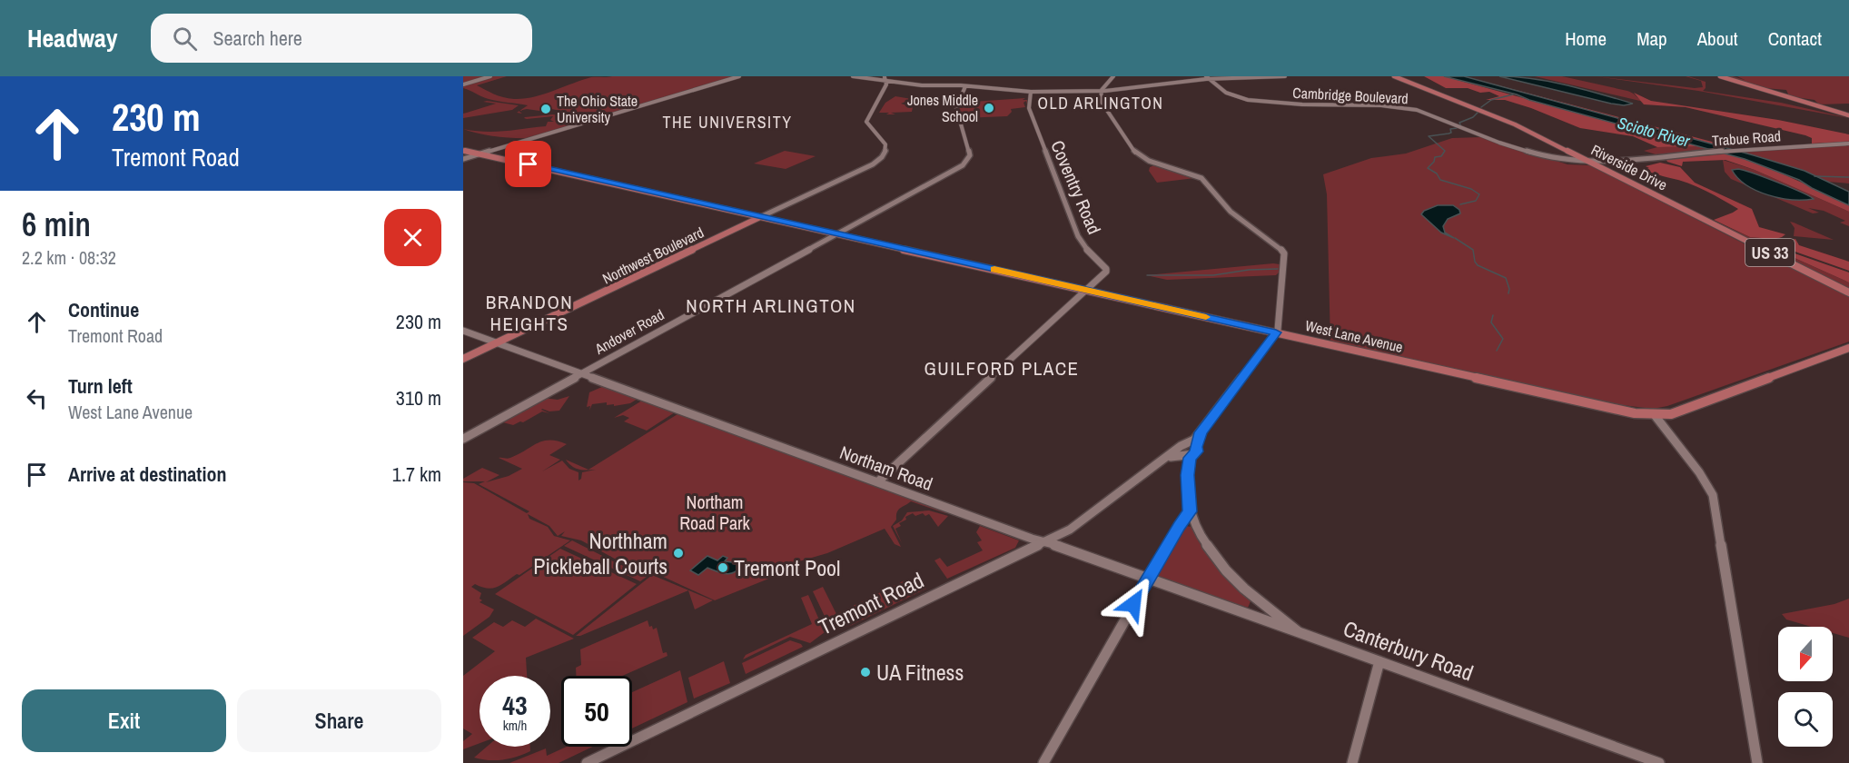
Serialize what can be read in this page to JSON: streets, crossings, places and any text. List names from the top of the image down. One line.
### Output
{"streets":{"main road":["Riverside Drive","US 33","Northwest Boulevard","West Lane Avenue"],"street":["Cambridge Boulevard","Trabue Road","Coventry Road","Andover Road","Northam Road","Tremont Road","Canterbury Road"]},"crossings":[["Cambridge Boulevard","Trabue Road"],["Cambridge Boulevard","Riverside Drive"],["Trabue Road","Riverside Drive"],["Coventry Road","West Lane Avenue"],["Coventry Road","Northam Road"],["Northwest Boulevard","West Lane Avenue"],["Northwest Boulevard","Northam Road"],["Andover Road","West Lane Avenue"],["Andover Road","Northam Road"],["Northam Road","Tremont Road"],["Northam Road","Canterbury Road"]],"districts":["OLD ARLINGTON","THE UNIVERSITY","BRANDON HEIGHTS","NORTH ARLINGTON","GUILFORD PLACE"],"water":["Scioto River"],"parks":["Northam Road Park"],"places":["Jones Middle School","The Ohio State University","Northham Pickleball Courts","Tremont Pool","UA Fitness"],"north":"bottom","page":{"header":"Headway","search":"Search here","nav":["Home","Map","About","Contact"],"turn":["230 m","Tremont Road"],"heading":["6 min","2.2 km · 08:32"],"list":[{"name":"Continue","note":"Tremont Road","value":"230 m"},{"name":"Turn left","note":"West Lane Avenue","value":"310 m"},{"name":"Arrive at destination","value":"1.7 km"}],"speed":"43 km/h","limit":"50","buttons":["Exit","Share"]}}
